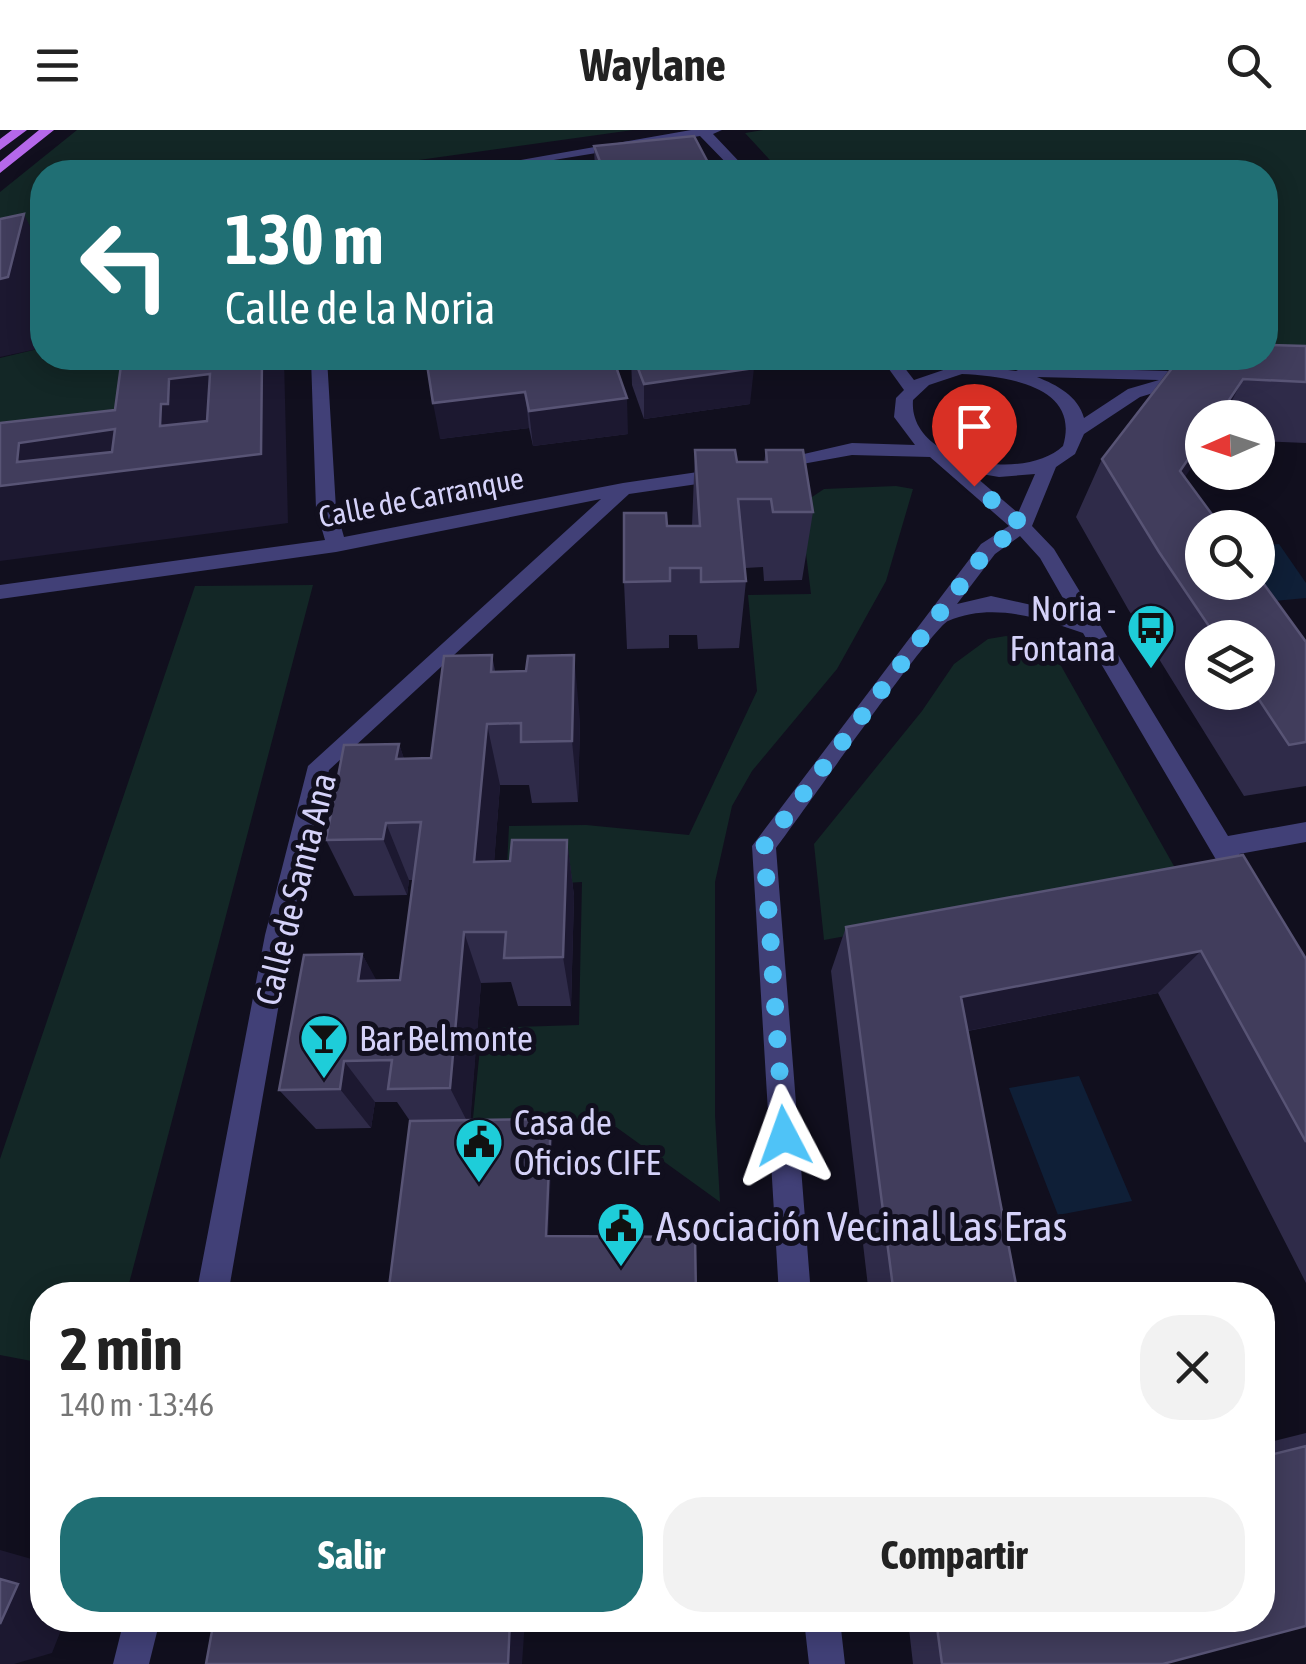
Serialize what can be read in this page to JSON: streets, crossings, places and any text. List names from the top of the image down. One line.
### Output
{"streets":{"street":["Calle de Carranque","Calle de Santa Ana"]},"crossings":[["Calle de Carranque","Calle de Santa Ana"]],"places":{"bus stop":["Noria - Fontana"],"bar":["Bar Belmonte"],"public building":["Casa de Oficios CIFE","Asociación Vecinal Las Eras"]},"north":"left","page":{"header":"Waylane","turn":["130 m","Calle de la Noria"],"heading":["2 min","140 m · 13:46"],"buttons":["Salir","Compartir"]}}
